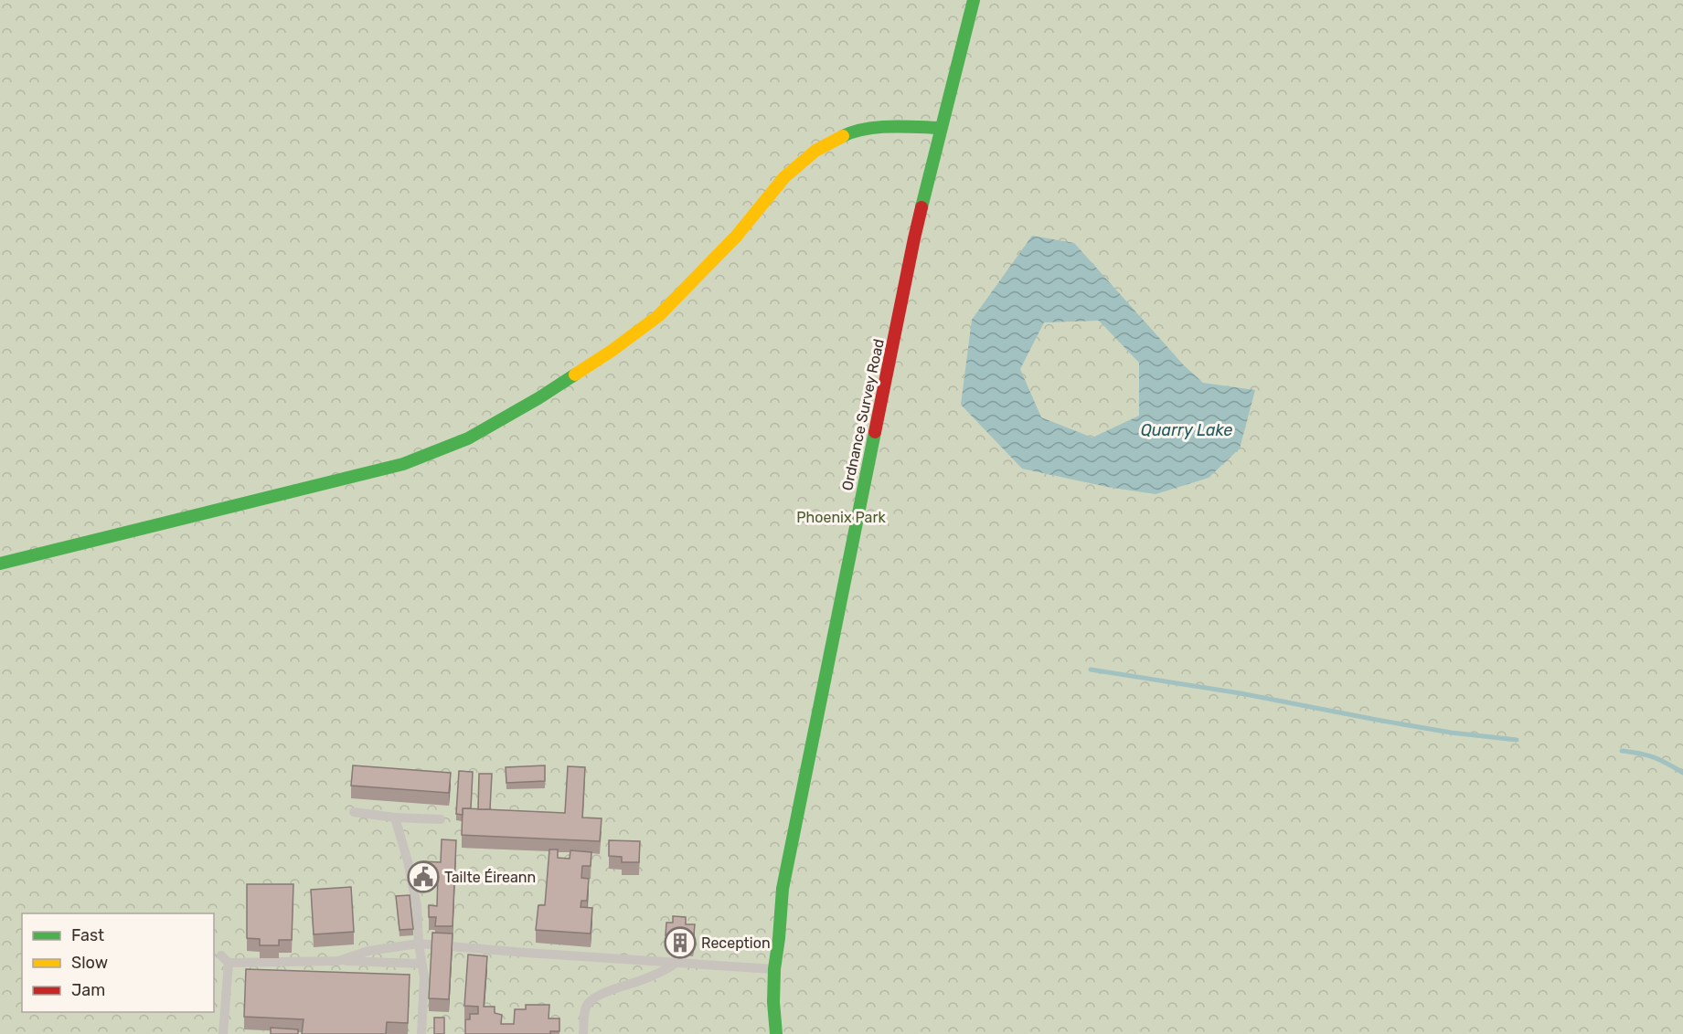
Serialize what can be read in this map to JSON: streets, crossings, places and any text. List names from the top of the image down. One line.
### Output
{"streets":{"street":["Ordnance Survey Road"]},"water":["Quarry Lake"],"parks":["Phoenix Park"],"places":{"public building":["Tailte Éireann"],"building":["Reception"]},"legend":["Fast","Slow","Jam"]}
